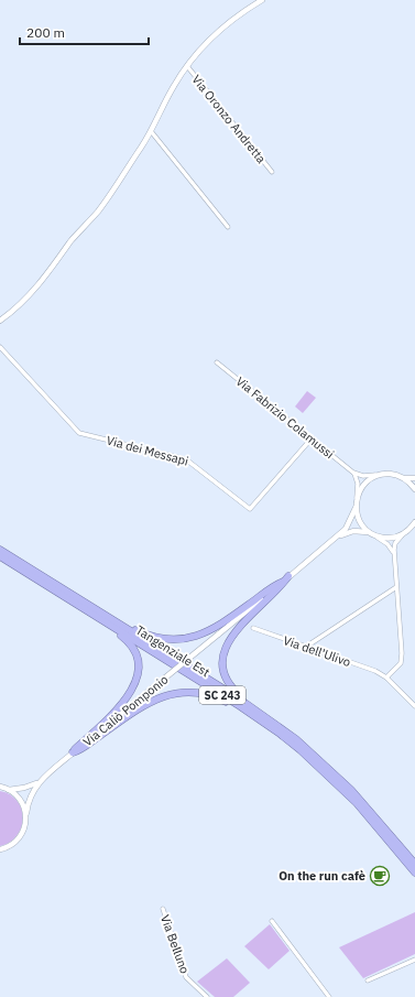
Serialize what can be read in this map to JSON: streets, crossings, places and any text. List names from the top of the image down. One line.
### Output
{"streets":{"highway":["Tangenziale Est","SC 243"],"street":["Via Oronzo Andretta","Via Fabrizio Colamussi","Via dei Messapi","Via dell'Ulivo","Via Caliò Pomponio","Via Belluno"]},"crossings":[["Via Fabrizio Colamussi","Via dei Messapi"]],"places":{"cafe":["On the run cafè"]},"scale_bar":"200 m"}
